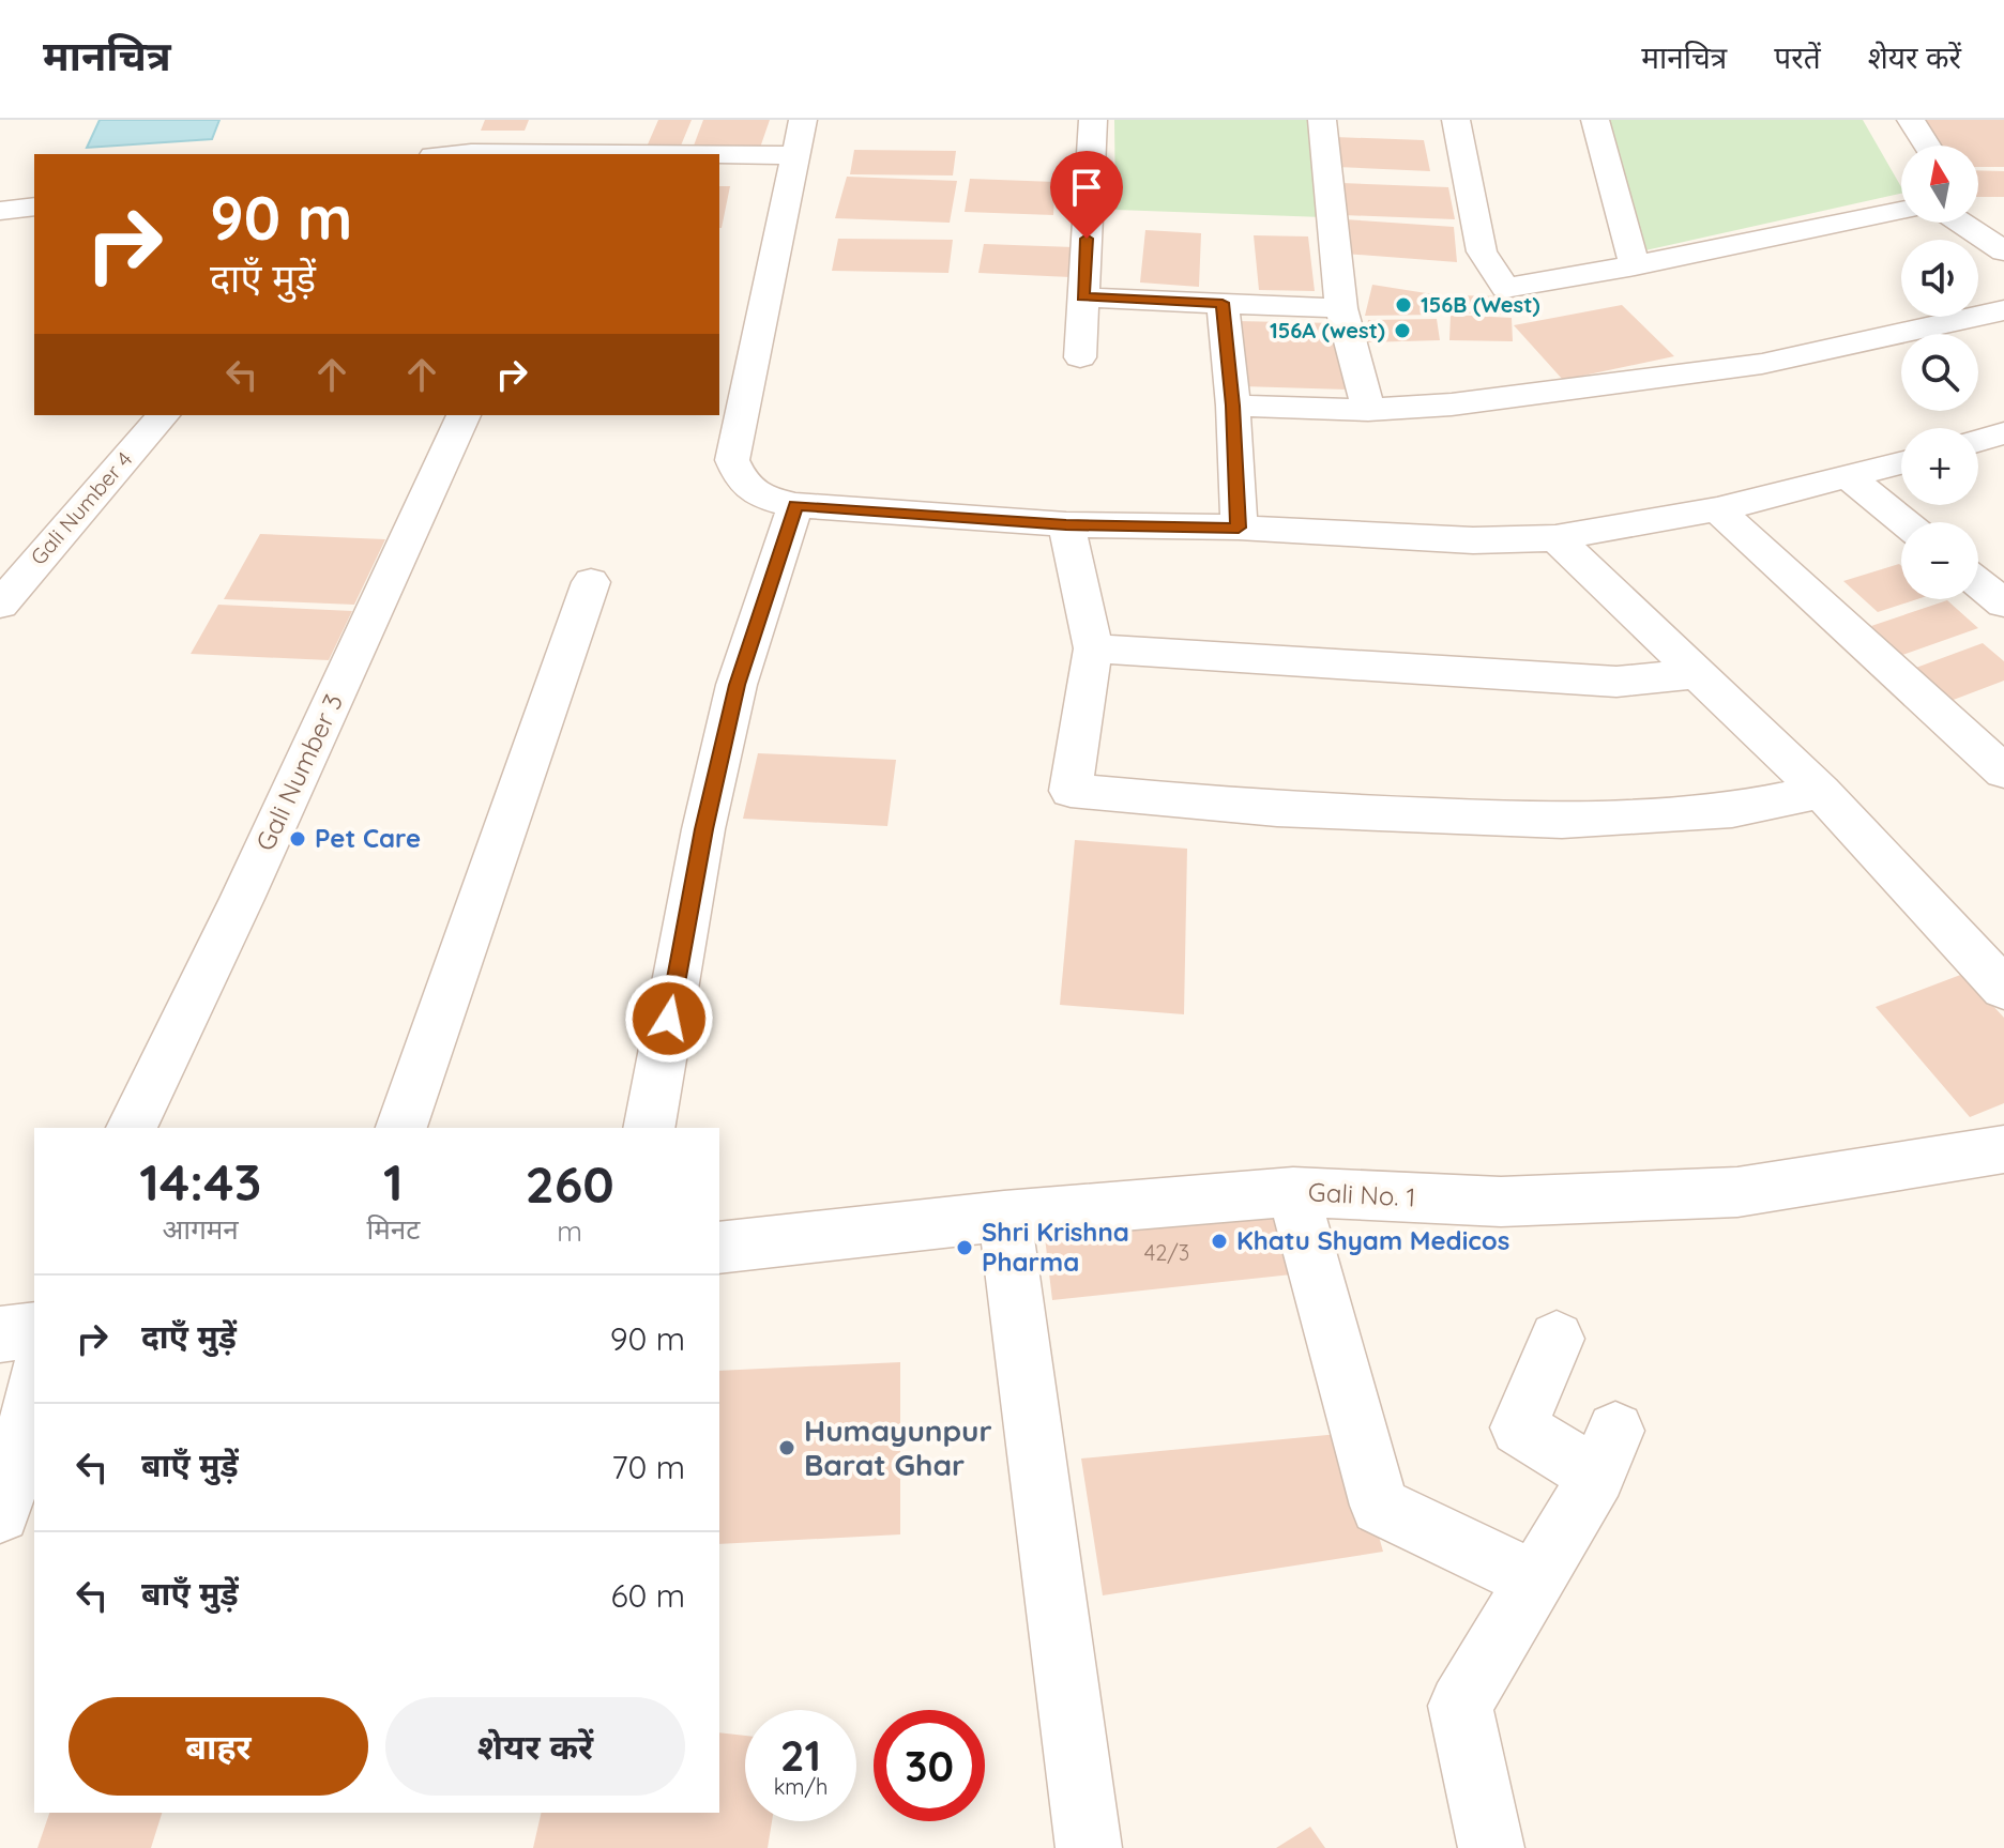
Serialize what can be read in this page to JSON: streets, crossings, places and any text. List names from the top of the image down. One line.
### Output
{"streets":{"street":["Gali Number 4","Gali Number 3","Gali No. 1"]},"places":["156B (West)","156A (west)","Pet Care","Khatu Shyam Medicos","Shri Krishna Pharma","Humayunpur Barat Ghar"],"house_numbers":["42/3"],"north":"top","page":{"header":"मानचित्र","nav":["मानचित्र","परतें","शेयर करें"],"map_buttons":["+","−"],"turn":["90 m","दाएँ मुड़ें"],"eta":["14:43","आगमन","1","मिनट","260","m"],"list":[{"name":"दाएँ मुड़ें","value":"90 m"},{"name":"बाएँ मुड़ें","value":"70 m"},{"name":"बाएँ मुड़ें","value":"60 m"}],"buttons":["बाहर","शेयर करें"],"speed":"21 km/h","limit":"30"}}
